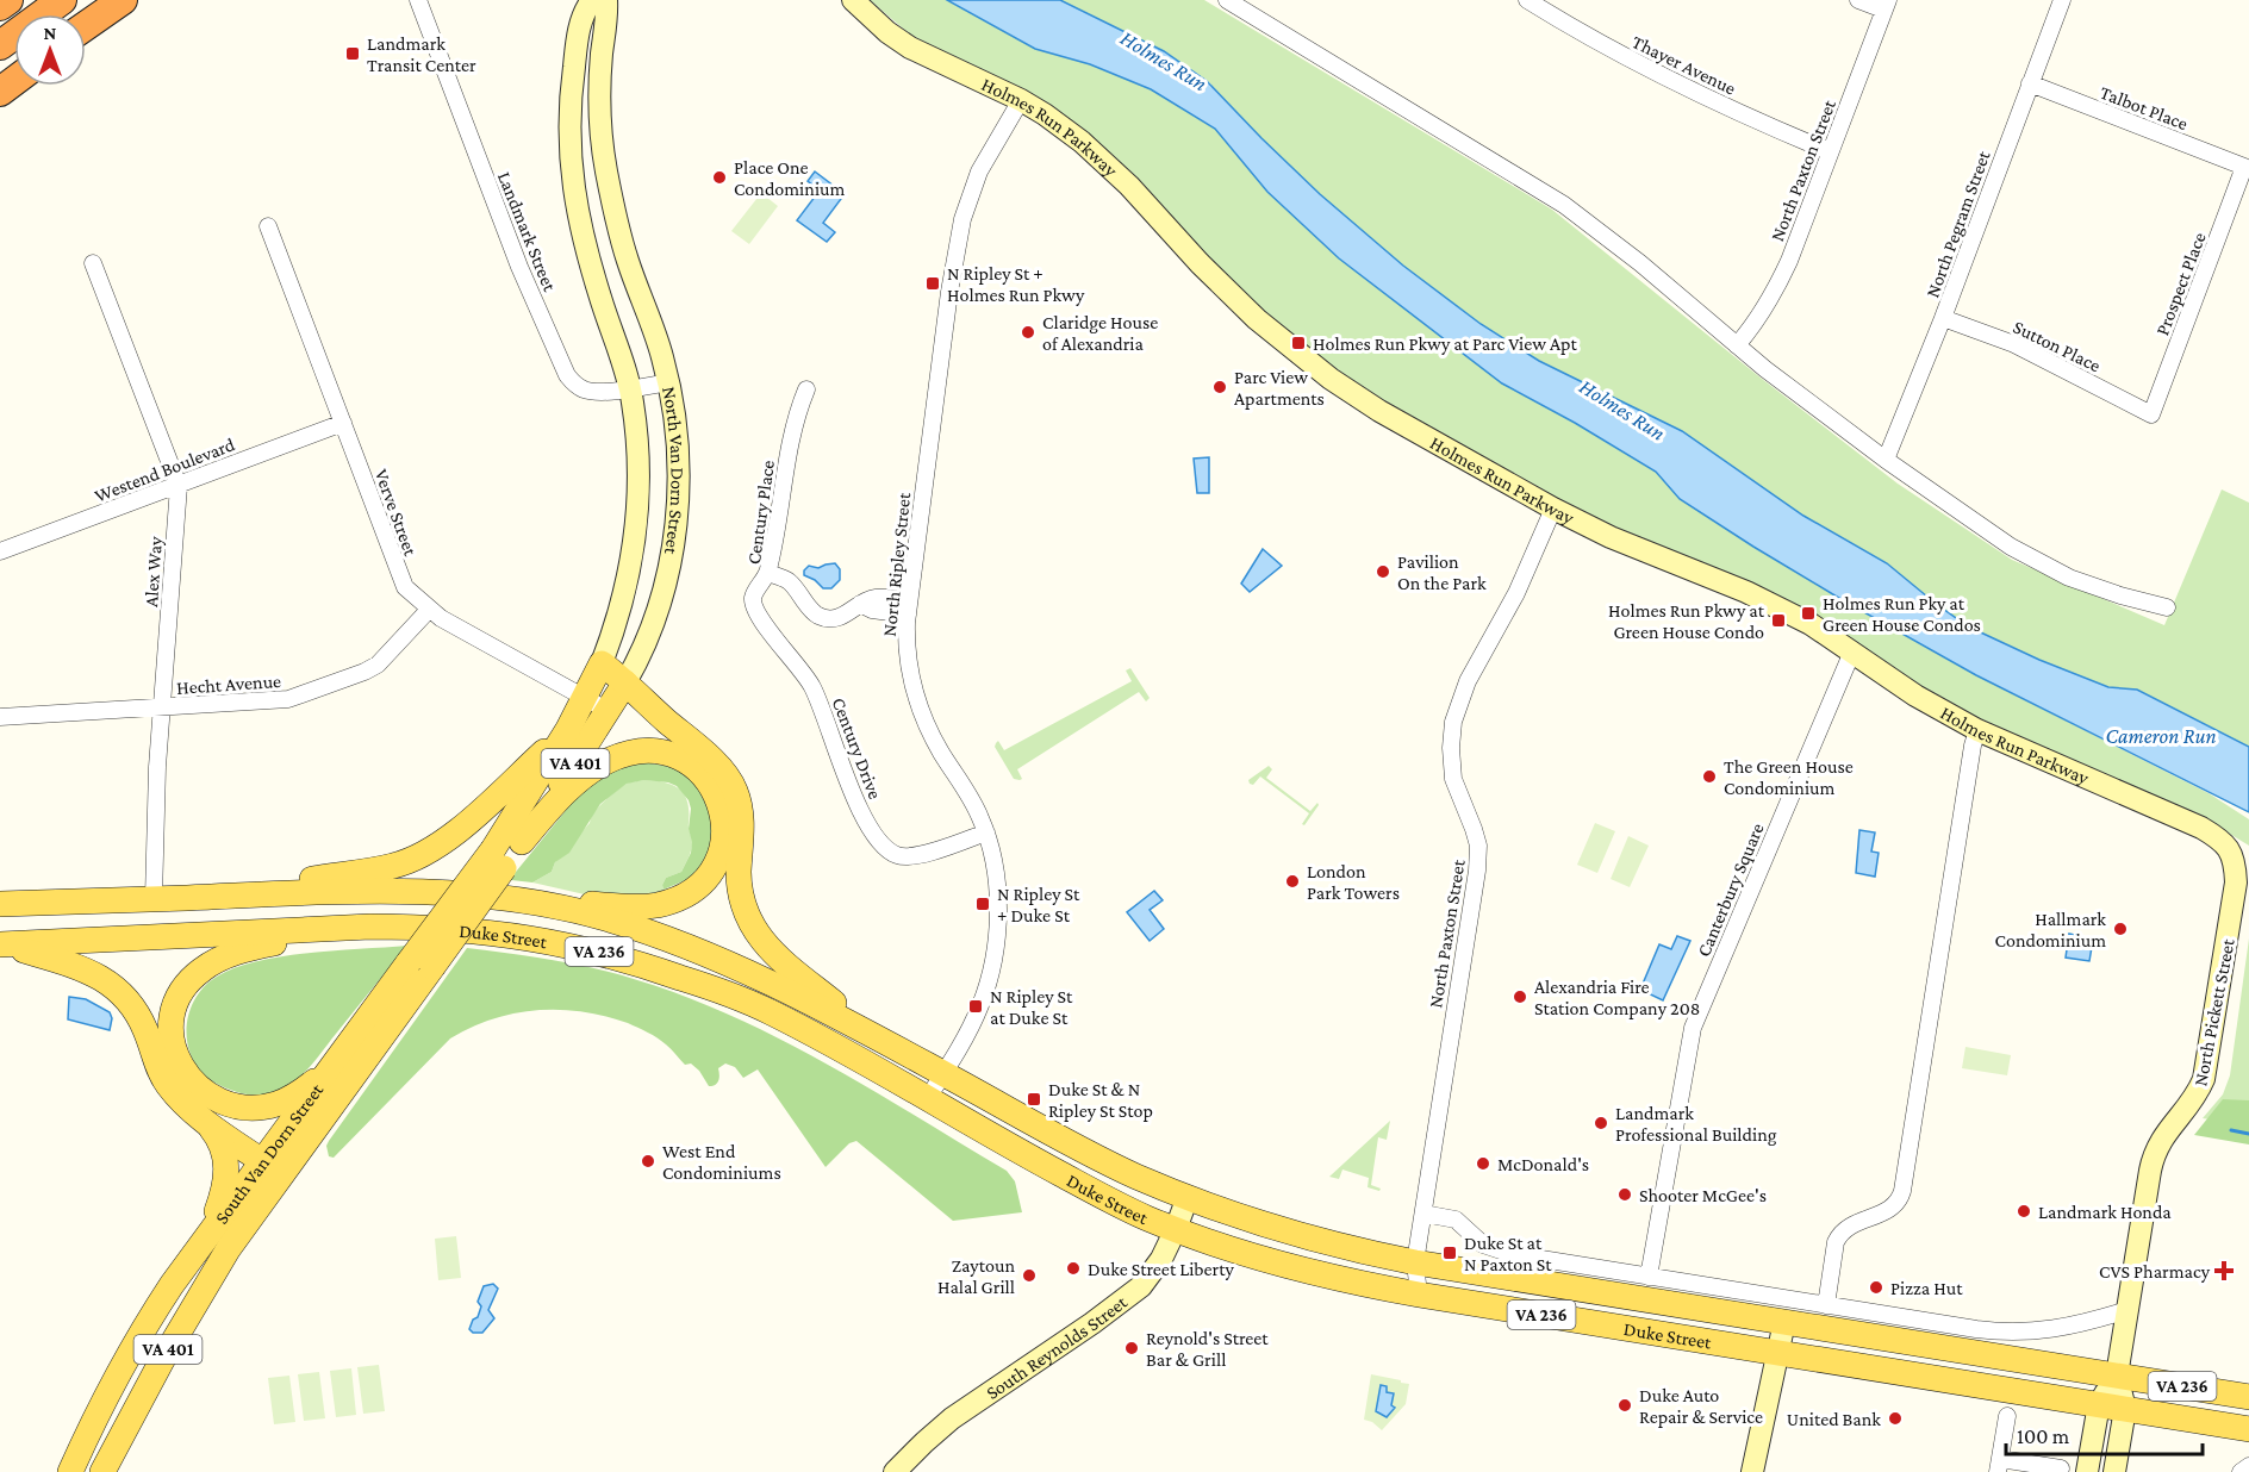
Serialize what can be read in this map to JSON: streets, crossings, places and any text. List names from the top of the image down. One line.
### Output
{"streets":{"main road":["North Van Dorn Street","VA 401","Duke Street","VA 236","South Van Dorn Street"],"street":["Thayer Avenue","Talbot Place","Holmes Run Parkway","North Paxton Street","North Pegram Street","Landmark Street","Prospect Place","Sutton Place","Westend Boulevard","Verve Street","Century Place","North Ripley Street","Alex Way","Hecht Avenue","Century Drive","Canterbury Square","North Pickett Street","South Reynolds Street"]},"crossings":[["Thayer Avenue","North Paxton Street"],["Talbot Place","North Pegram Street"],["Talbot Place","Prospect Place"],["Holmes Run Parkway","North Paxton Street"],["Holmes Run Parkway","North Ripley Street"],["Holmes Run Parkway","Canterbury Square"],["Holmes Run Parkway","North Pickett Street"],["North Paxton Street","Duke Street"],["North Pegram Street","Sutton Place"],["Landmark Street","North Van Dorn Street"],["Prospect Place","Sutton Place"],["Westend Boulevard","Verve Street"],["Westend Boulevard","Alex Way"],["North Van Dorn Street","Verve Street"],["North Van Dorn Street","South Van Dorn Street"],["Verve Street","Hecht Avenue"],["Century Place","North Ripley Street"],["Century Place","Century Drive"],["North Ripley Street","Century Drive"],["North Ripley Street","Duke Street"],["Alex Way","Hecht Avenue"],["Alex Way","Duke Street"],["Duke Street","North Pickett Street"],["Duke Street","South Reynolds Street"]],"water":["Holmes Run","Cameron Run"],"places":{"transit":["Landmark Transit Center","N Ripley St + Holmes Run Pkwy","Holmes Run Pkwy at Parc View Apt","Holmes Run Pky at Green House Condos","Holmes Run Pkwy at Green House Condo","N Ripley St + Duke St","N Ripley St at Duke St","Duke St & N Ripley St Stop","Duke St at N Paxton St"],"other":["Place One Condominium","Claridge House of Alexandria","Parc View Apartments","Pavilion On the Park","The Green House Condominium","London Park Towers","Hallmark Condominium","Alexandria Fire Station Company 208","Landmark Professional Building","West End Condominiums","McDonald's","Shooter McGee's","Landmark Honda","Duke Street Liberty","Zaytoun Halal Grill","Pizza Hut","Reynold's Street Bar & Grill","Duke Auto Repair & Service","United Bank"],"health":["CVS Pharmacy"]},"scale_bar":"100 m","north":"top"}
